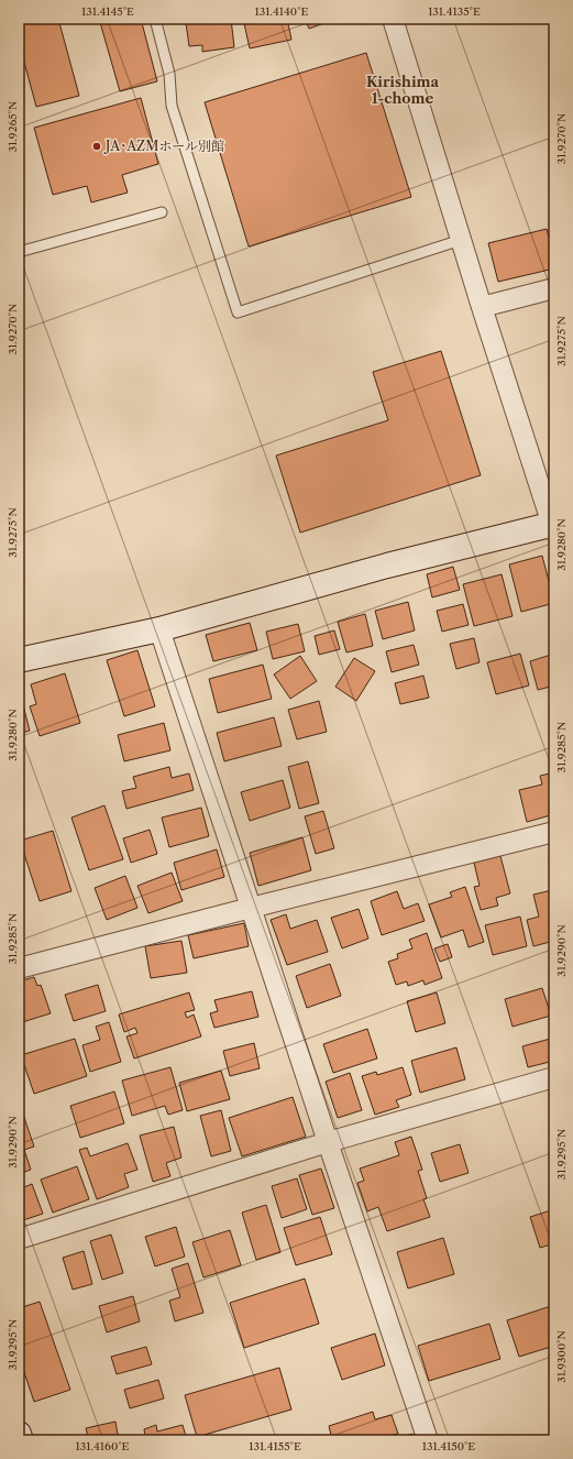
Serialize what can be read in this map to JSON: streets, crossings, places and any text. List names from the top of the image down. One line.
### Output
{"districts":["Kirishima 1-chome"],"places":["JA･AZMホール別館"],"coordinates":["131.4145°E","131.4140°E","131.4135°E","31.9265°N","31.9270°N","31.9275°N","31.9280°N","31.9285°N","31.9290°N","31.9295°N","31.9300°N","131.4160°E","131.4155°E","131.4150°E"]}
